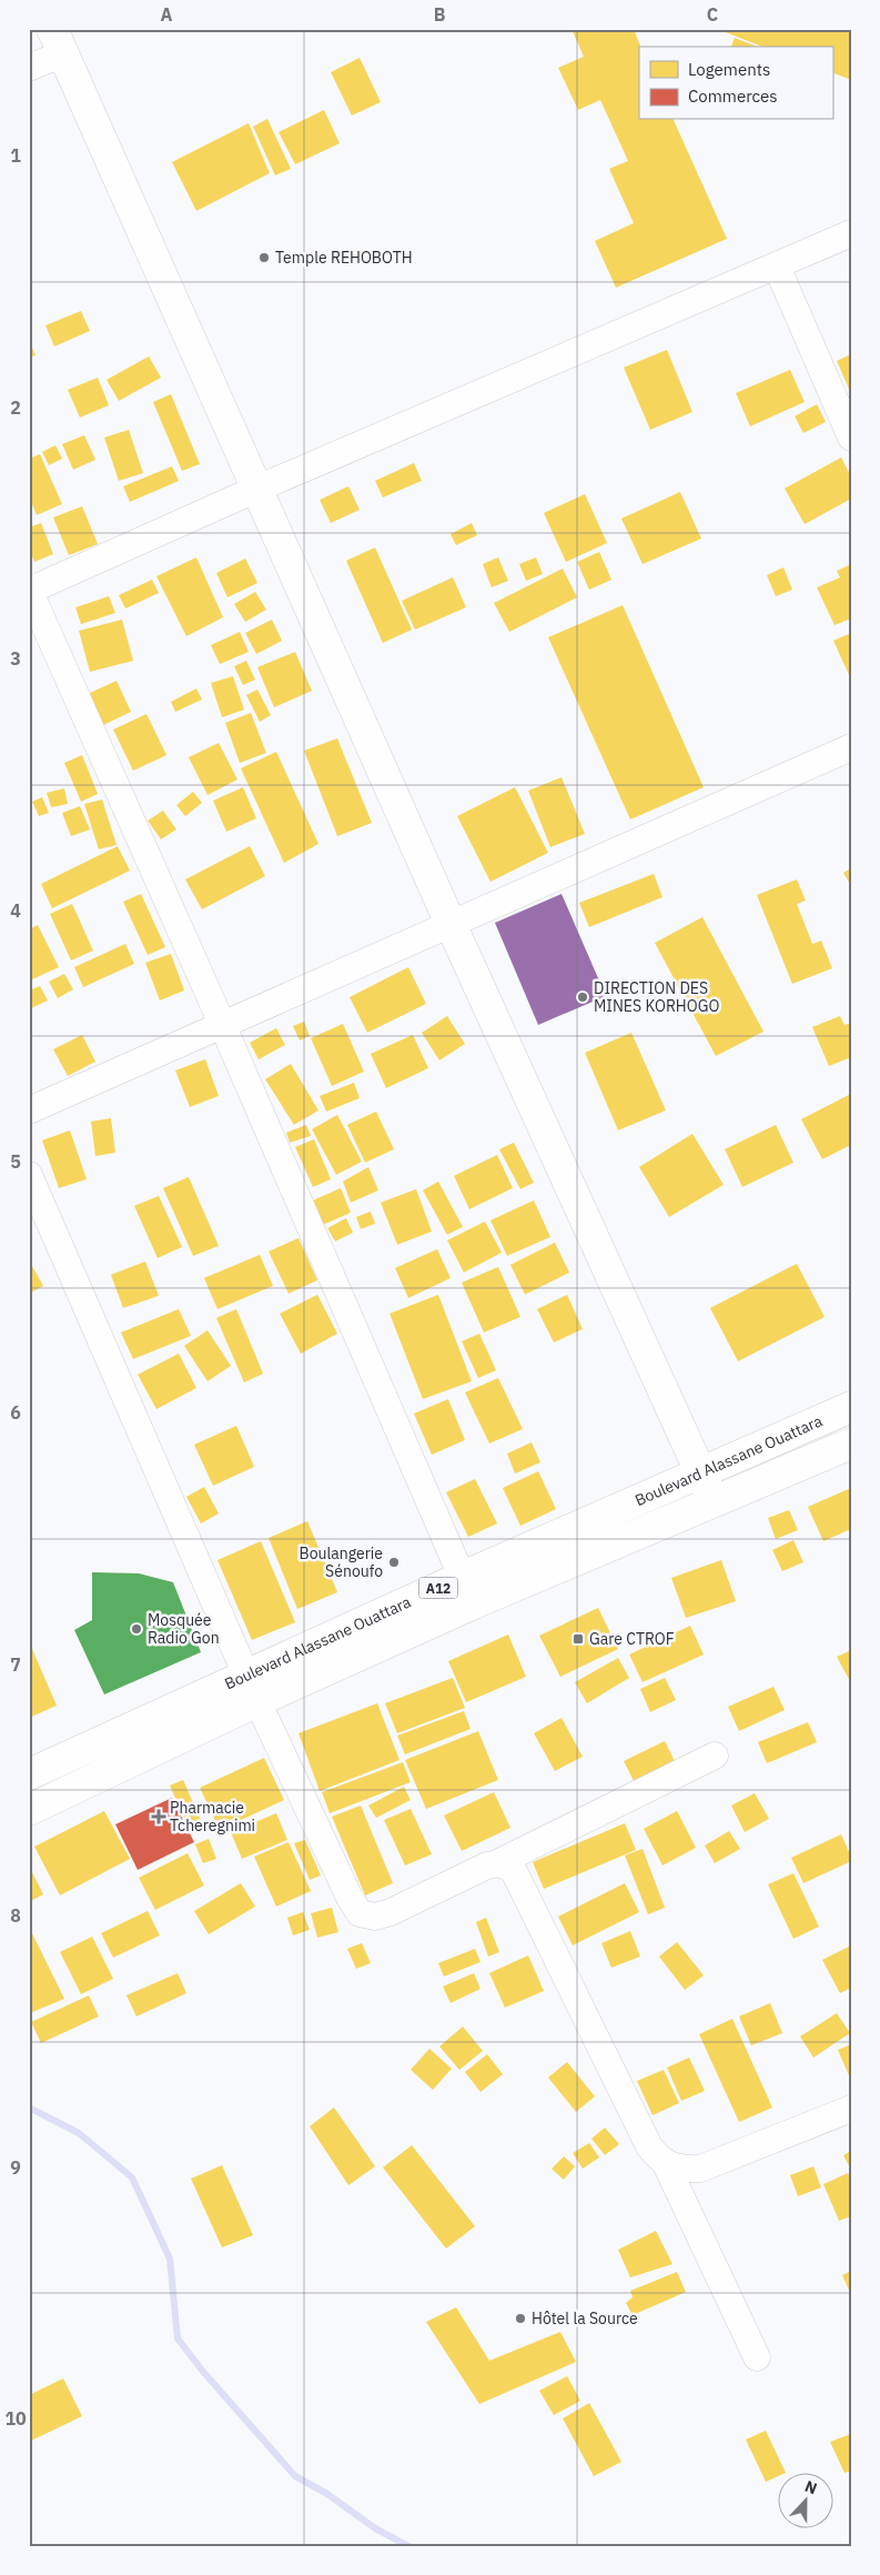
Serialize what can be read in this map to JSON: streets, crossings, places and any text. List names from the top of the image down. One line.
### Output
{"streets":{"street":["Boulevard Alassane Ouattara","A12"]},"places":{"other":["Temple REHOBOTH","DIRECTION DES MINES KORHOGO","Boulangerie Sénoufo","Mosquée Radio Gon","Hôtel la Source"],"transit":["Gare CTROF"],"health":["Pharmacie Tcheregnimi"]},"legend":["Logements","Commerces"],"north":"top","grid":{"columns":["A","B","C"],"rows":["1","2","3","4","5","6","7","8","9","10"]}}
